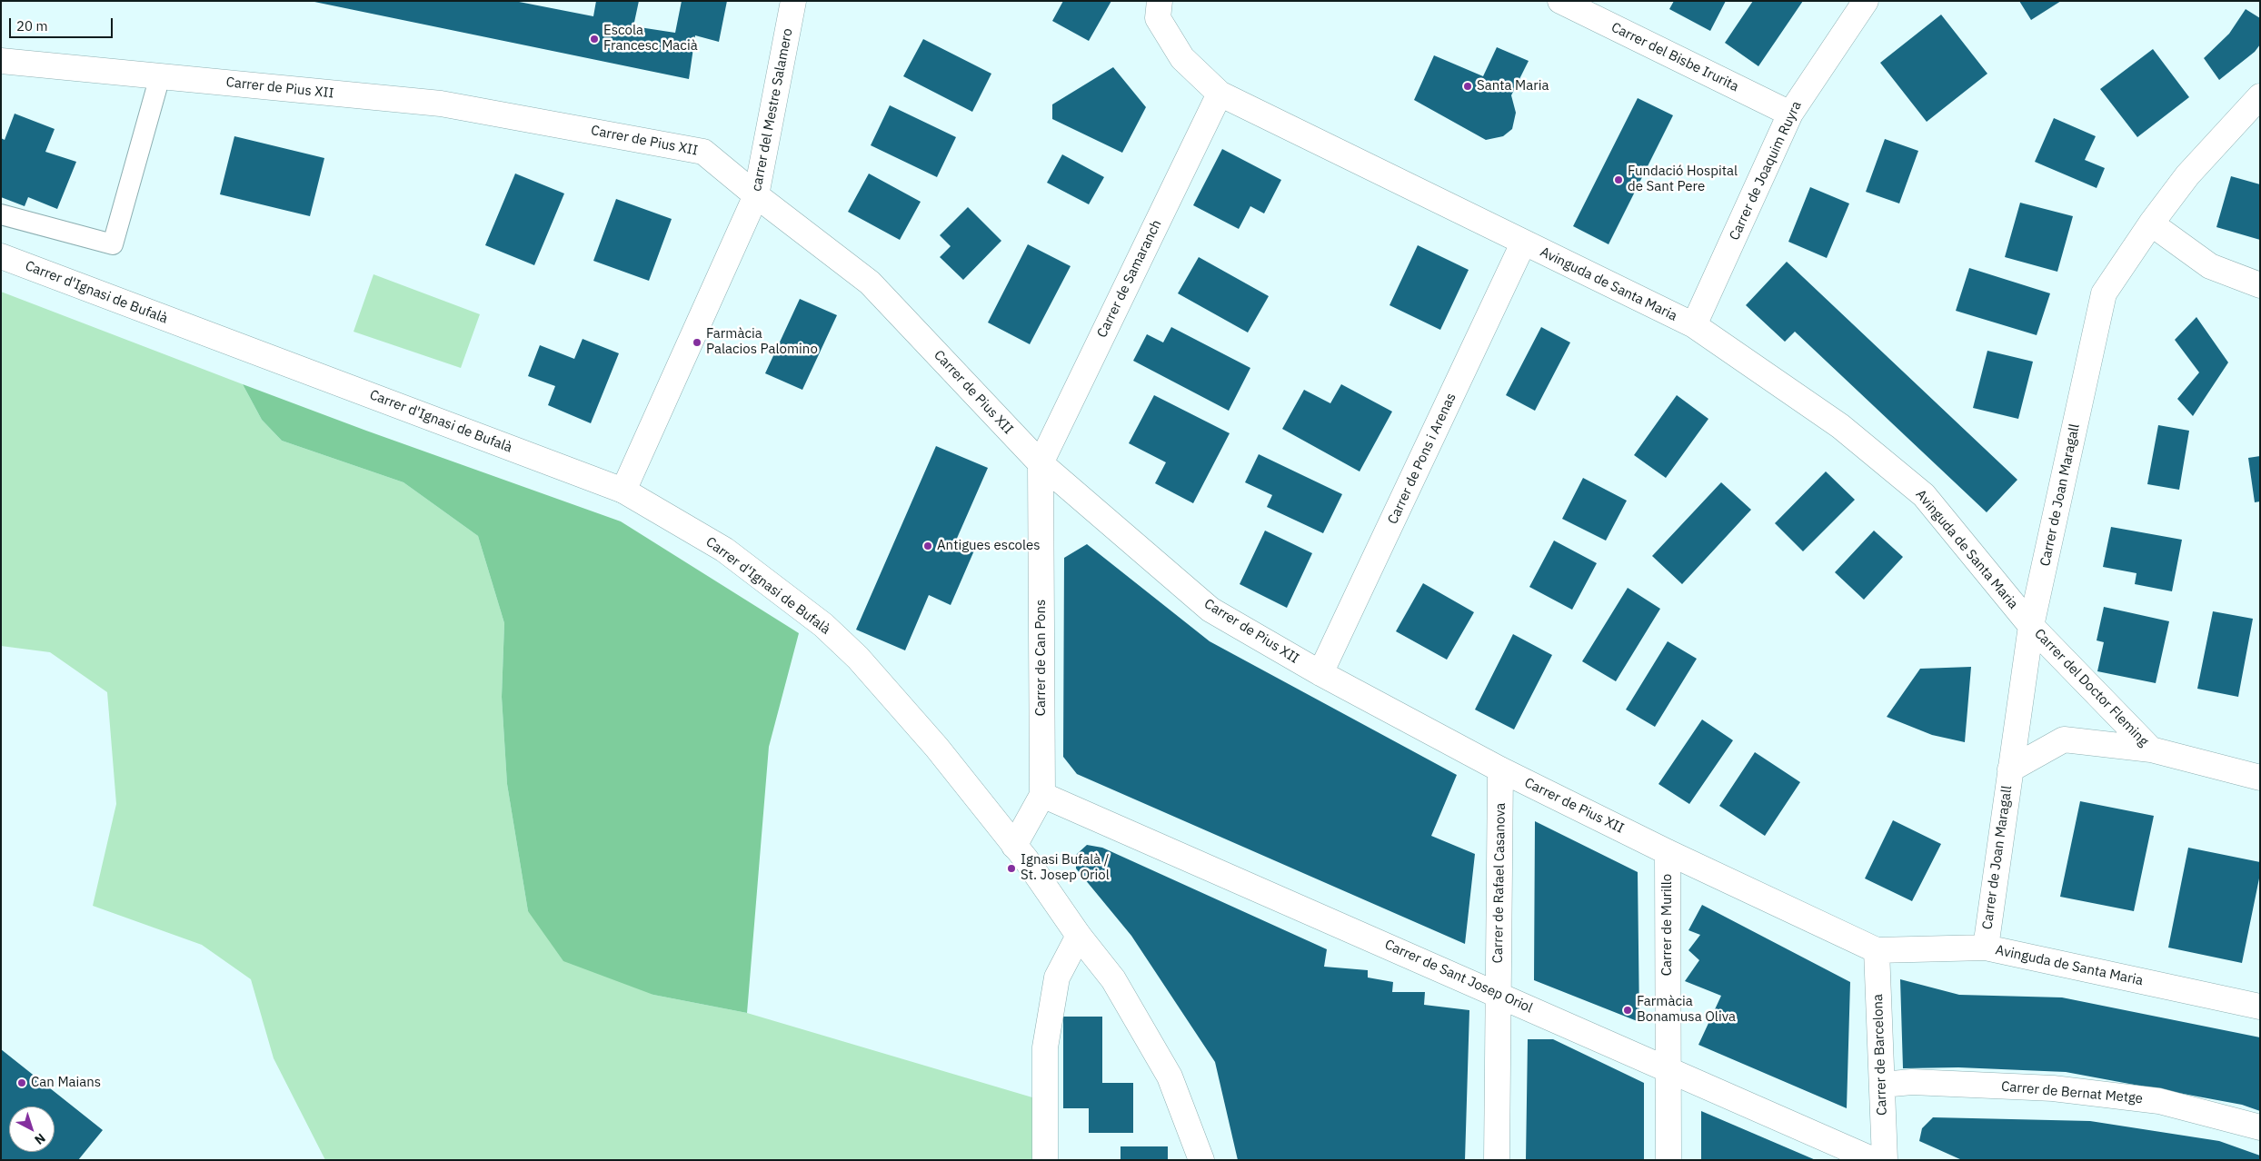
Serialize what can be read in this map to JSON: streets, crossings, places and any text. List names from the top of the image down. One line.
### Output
{"streets":{"street":["Carrer del Bisbe Irurita","Carrer de Pius XII","carrer del Mestre Salamero","Carrer de Joaquim Ruyra","Carrer de Samaranch","Avinguda de Santa Maria","Carrer d'Ignasi de Bufalà","Carrer de Pons i Arenas","Carrer de Joan Maragall","Carrer de Can Pons","Carrer del Doctor Fleming","Carrer de Rafael Casanova","Carrer de Murillo","Carrer de Sant Josep Oriol","Carrer de Barcelona","Carrer de Bernat Metge"]},"crossings":[["Carrer del Bisbe Irurita","Carrer de Joaquim Ruyra"],["Carrer de Pius XII","carrer del Mestre Salamero"],["Carrer de Pius XII","Carrer de Samaranch"],["Carrer de Pius XII","Avinguda de Santa Maria"],["Carrer de Pius XII","Carrer de Pons i Arenas"],["Carrer de Pius XII","Carrer de Can Pons"],["Carrer de Pius XII","Carrer de Rafael Casanova"],["Carrer de Pius XII","Carrer de Murillo"],["Carrer de Pius XII","Carrer de Barcelona"],["carrer del Mestre Salamero","Carrer d'Ignasi de Bufalà"],["Carrer de Joaquim Ruyra","Avinguda de Santa Maria"],["Carrer de Samaranch","Avinguda de Santa Maria"],["Carrer de Samaranch","Carrer de Can Pons"],["Avinguda de Santa Maria","Carrer de Pons i Arenas"],["Avinguda de Santa Maria","Carrer de Joan Maragall"],["Avinguda de Santa Maria","Carrer del Doctor Fleming"],["Avinguda de Santa Maria","Carrer de Barcelona"],["Carrer d'Ignasi de Bufalà","Carrer de Can Pons"],["Carrer de Joan Maragall","Carrer del Doctor Fleming"],["Carrer de Can Pons","Carrer de Sant Josep Oriol"],["Carrer de Rafael Casanova","Carrer de Sant Josep Oriol"],["Carrer de Murillo","Carrer de Sant Josep Oriol"],["Carrer de Barcelona","Carrer de Bernat Metge"]],"places":["Escola Francesc Macià","Santa Maria","Fundació Hospital de Sant Pere","Farmàcia Palacios Palomino","Antigues escoles","Ignasi Bufalà / St. Josep Oriol","Farmàcia Bonamusa Oliva","Can Maians"],"scale_bar":"20 m","north":"bottom right"}
